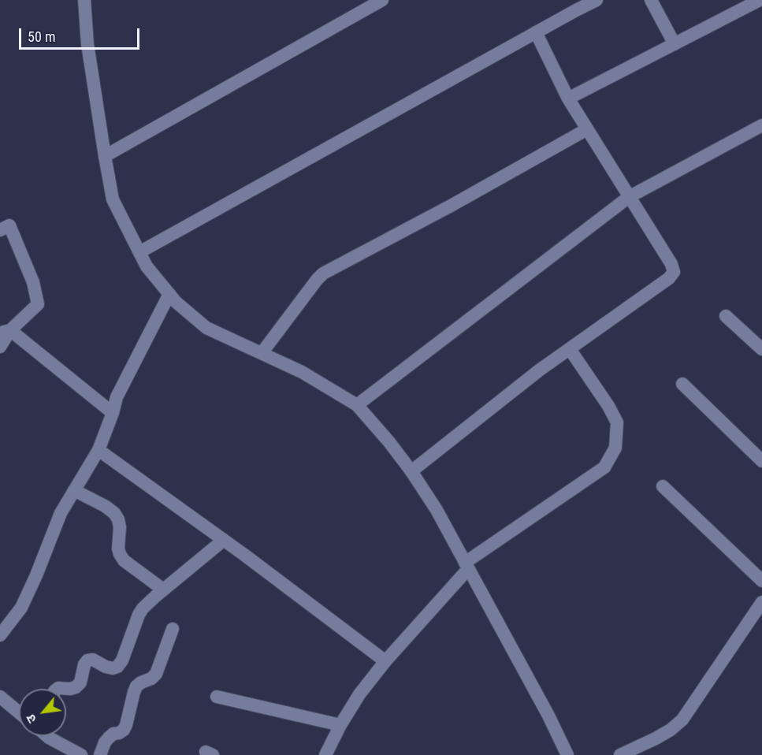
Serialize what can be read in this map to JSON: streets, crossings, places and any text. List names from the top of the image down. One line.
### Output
{"scale_bar":"50 m","north":"bottom left"}
